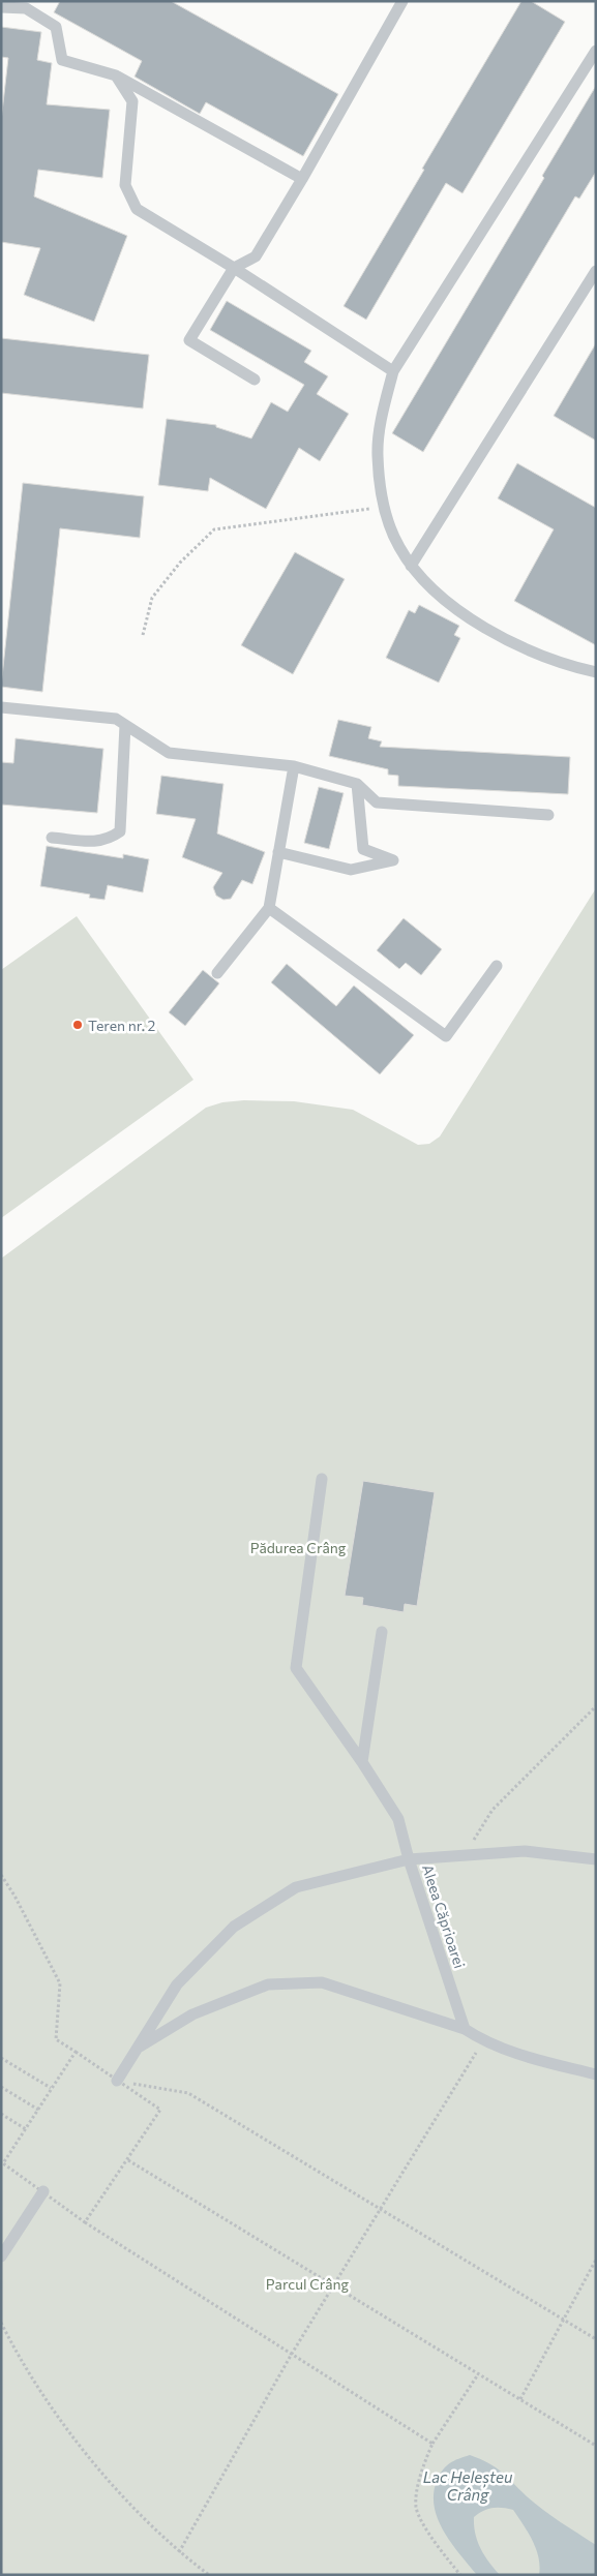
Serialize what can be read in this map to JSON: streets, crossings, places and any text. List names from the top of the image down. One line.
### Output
{"streets":{"lane":["Aleea Căprioarei"]},"water":["Lac Heleșteu Crâng"],"parks":["Pădurea Crâng","Parcul Crâng"],"places":["Teren nr. 2"]}
